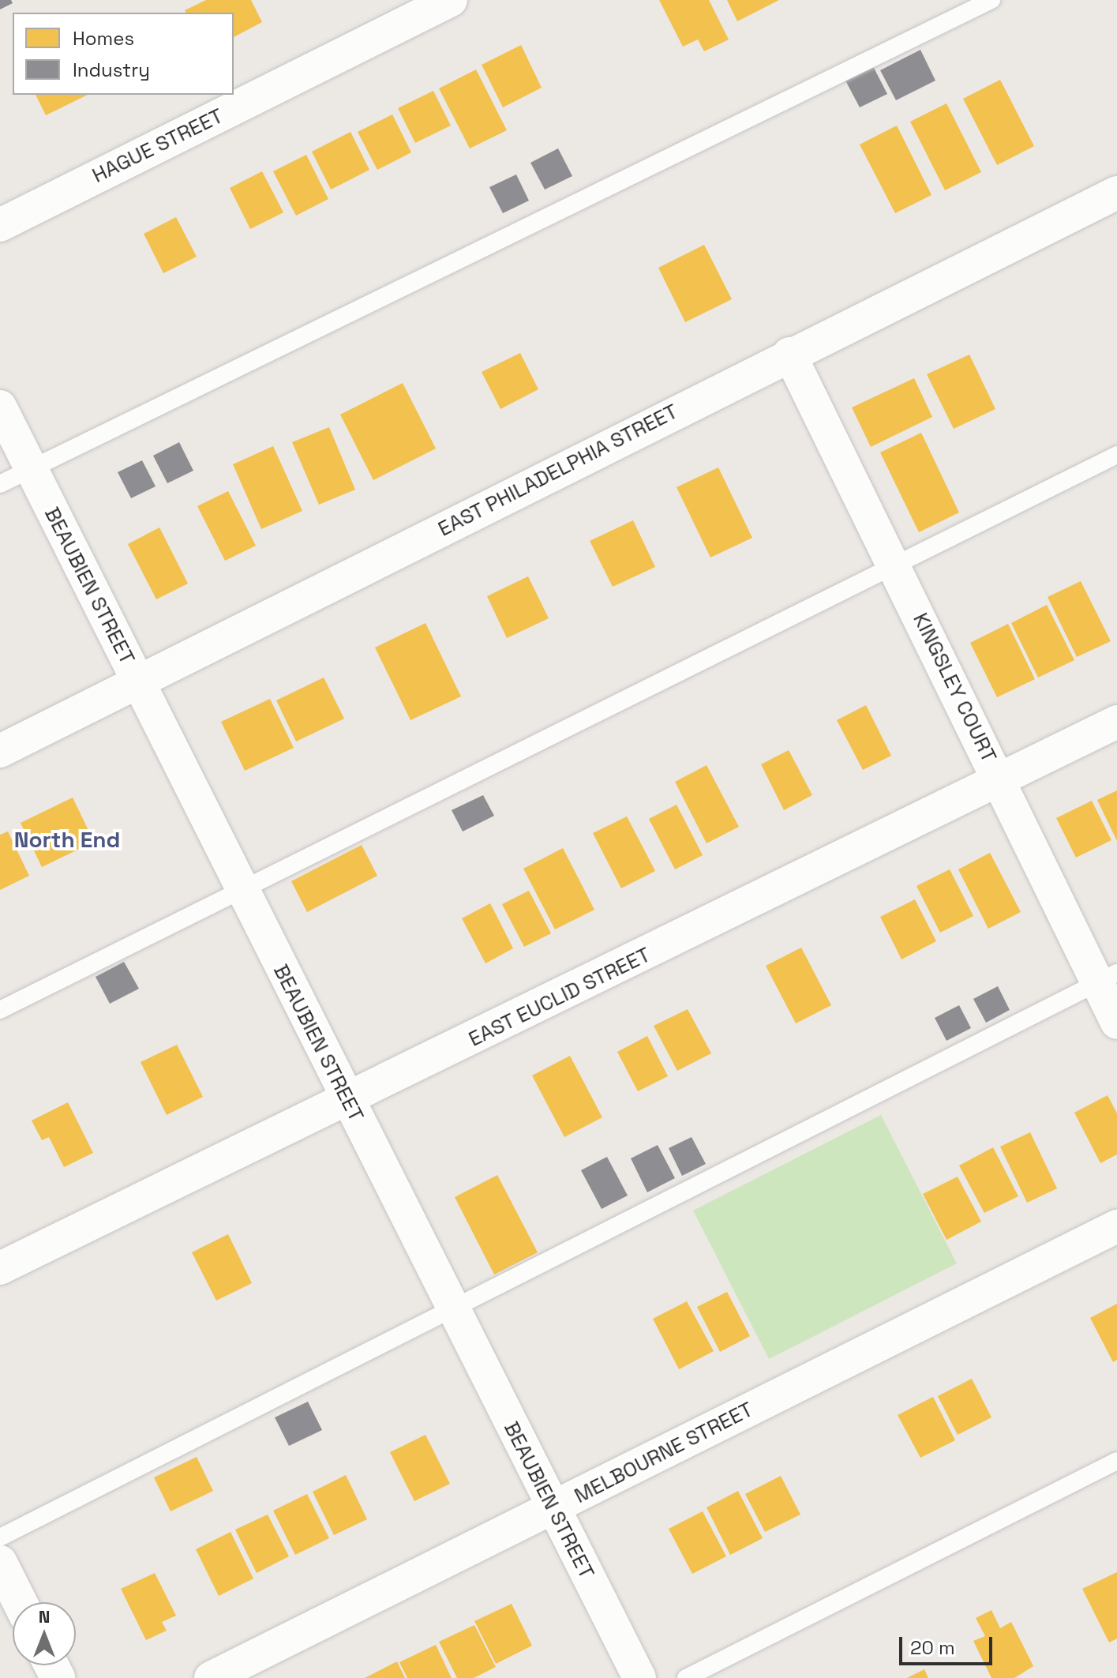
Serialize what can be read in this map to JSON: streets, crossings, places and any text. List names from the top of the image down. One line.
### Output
{"streets":{"street":["HAGUE STREET","EAST PHILADELPHIA STREET","BEAUBIEN STREET","KINGSLEY COURT","EAST EUCLID STREET","MELBOURNE STREET"]},"crossings":[["EAST PHILADELPHIA STREET","BEAUBIEN STREET"],["EAST PHILADELPHIA STREET","KINGSLEY COURT"],["BEAUBIEN STREET","EAST EUCLID STREET"],["BEAUBIEN STREET","MELBOURNE STREET"],["KINGSLEY COURT","EAST EUCLID STREET"]],"districts":["North End"],"legend":["Homes","Industry"],"scale_bar":"20 m","north":"top"}
